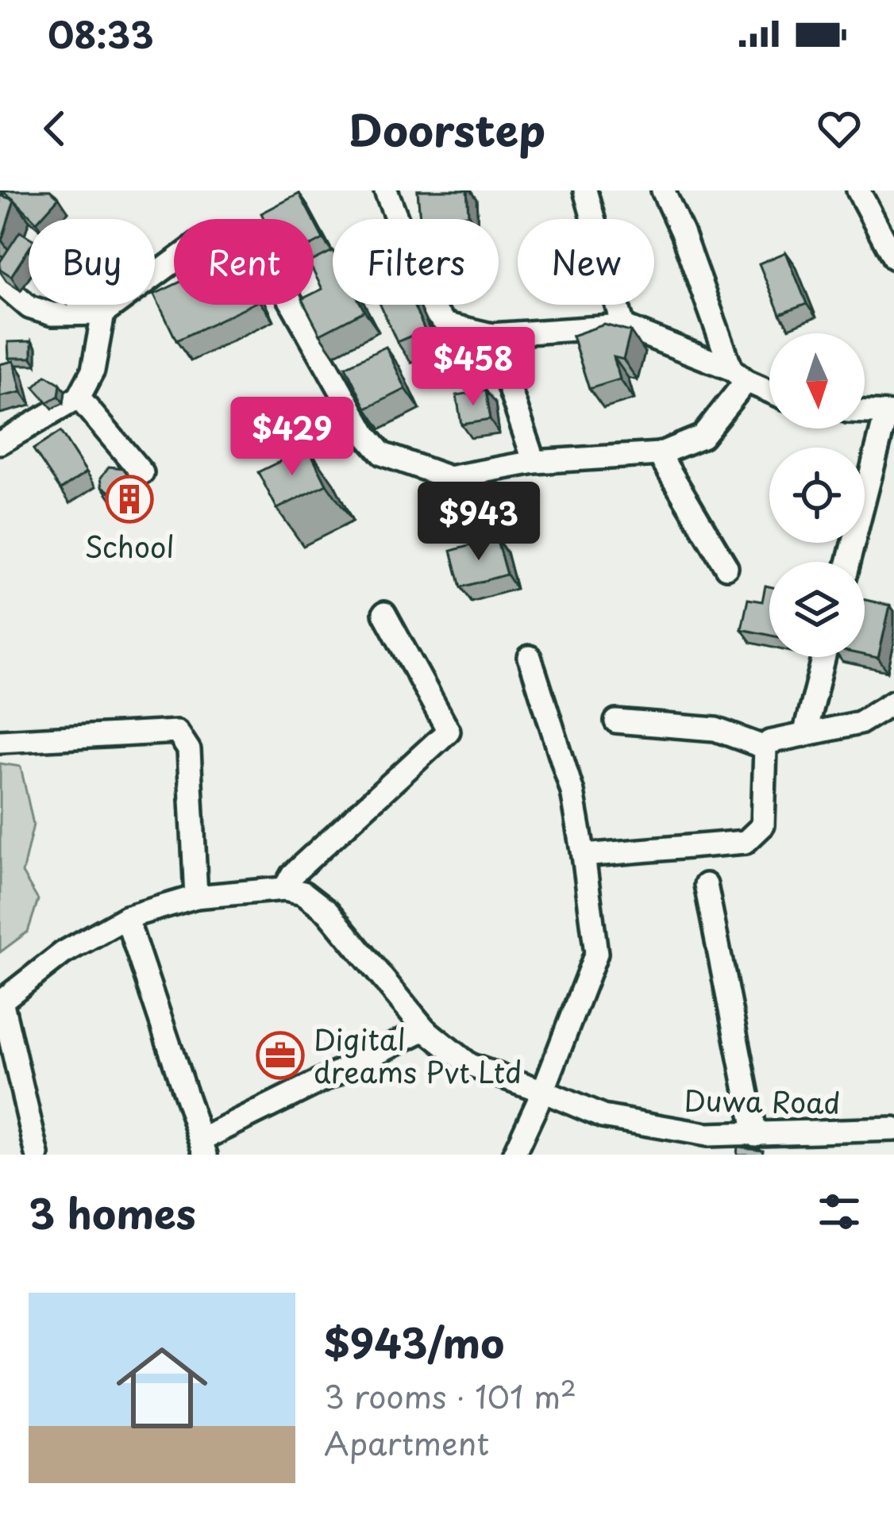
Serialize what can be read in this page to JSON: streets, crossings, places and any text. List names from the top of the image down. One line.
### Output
{"streets":{"street":["Duwa Road"]},"places":{"building":["School"],"office":["Digital dreams Pvt Ltd"]},"north":"bottom","page":{"status":"08:33","header":"Doorstep","chip":["Buy","Rent","Filters","New"],"price":["$458","$429","$943"],"heading":"3 homes","list":[{"name":"$943/mo","note":"3 rooms · 101 m² · Apartment"}]}}
